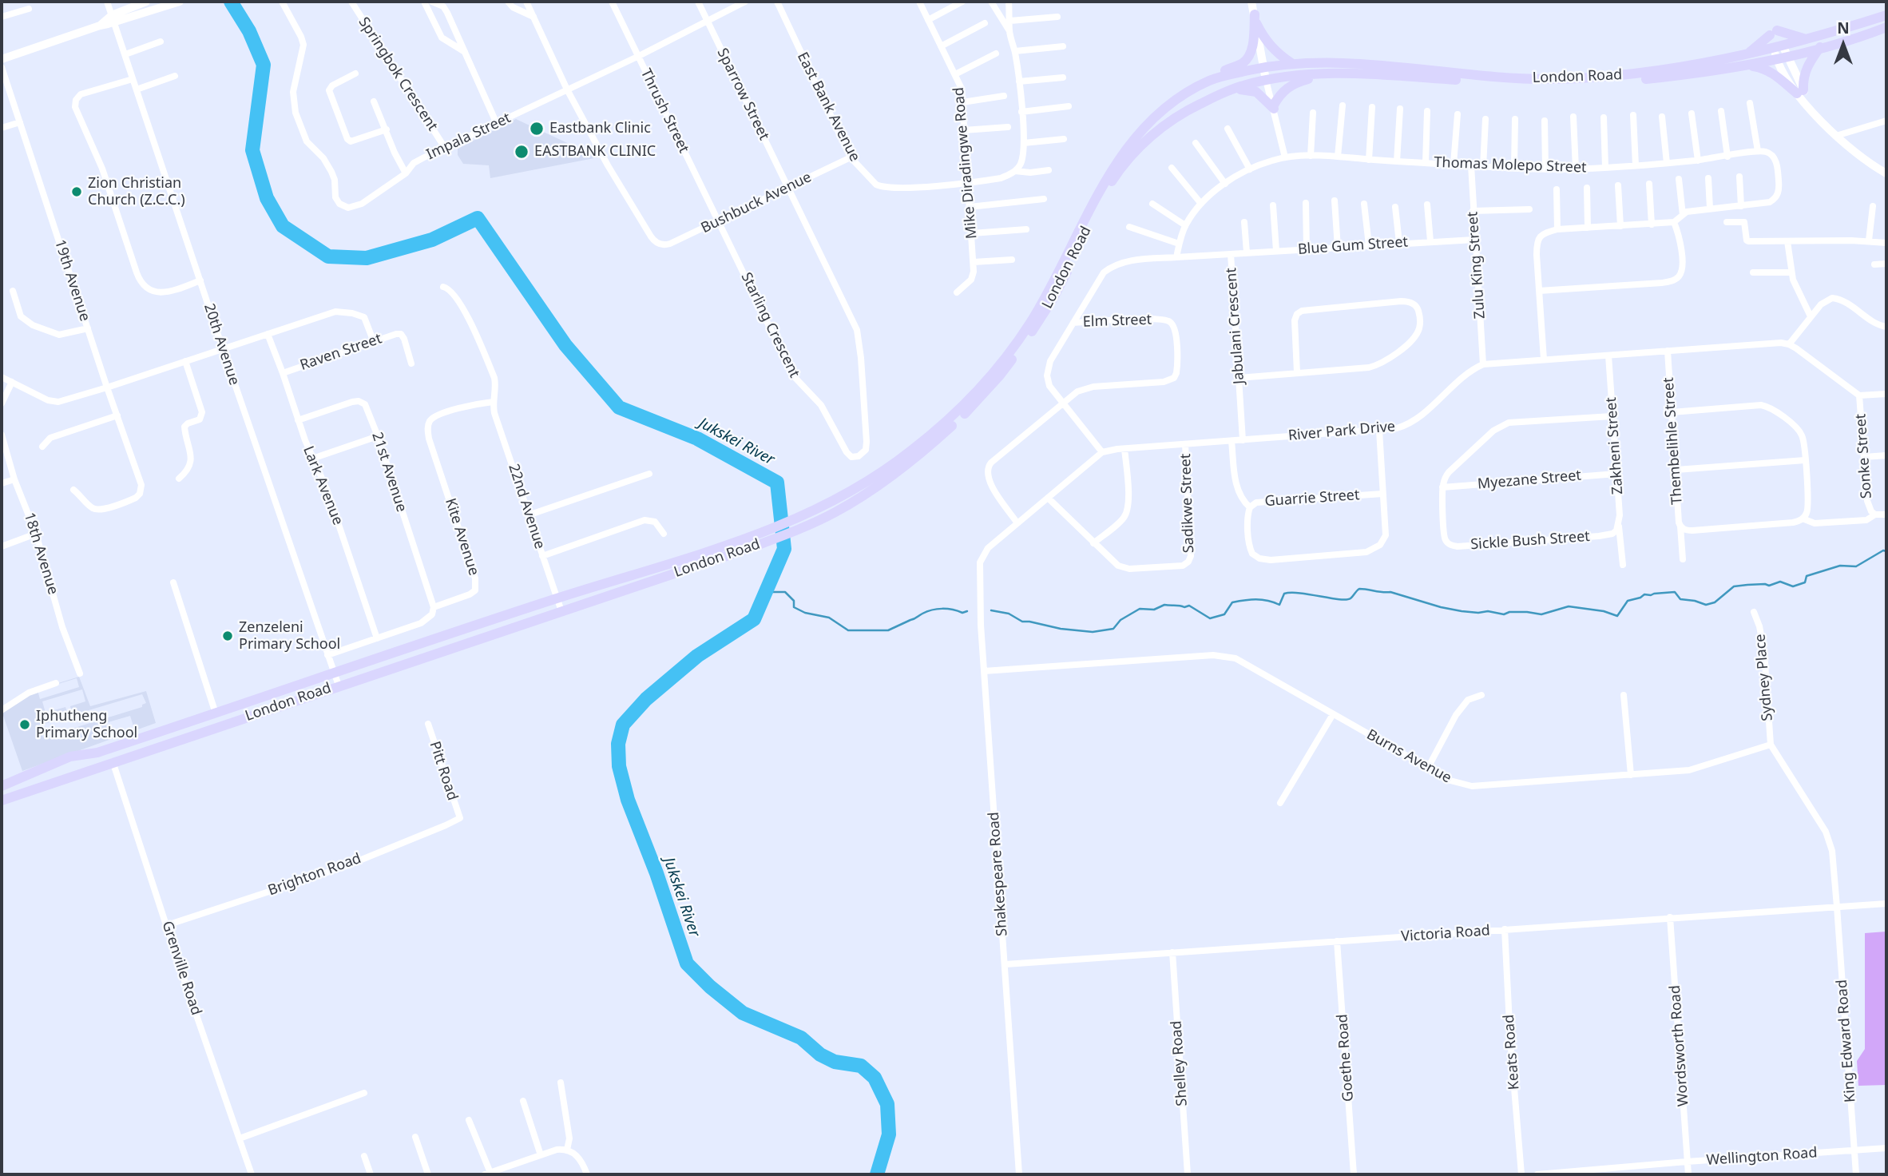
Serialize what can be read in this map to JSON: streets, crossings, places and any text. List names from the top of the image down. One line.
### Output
{"streets":{"main road":["London Road"],"street":["Springbok Crescent","Sparrow Street","East Bank Avenue","Thrush Street","Impala Street","Mike Diradingwe Road","Thomas Molepo Street","Bushbuck Avenue","Blue Gum Street","Zulu King Street","19th Avenue","Elm Street","Starling Crescent","Jabulani Crescent","20th Avenue","Raven Street","River Park Drive","Thembelihle Street","Zakheni Street","Sonke Street","21st Avenue","Myezane Street","Lark Avenue","Guarrie Street","Sadikwe Street","22nd Avenue","Kite Avenue","Sickle Bush Street","18th Avenue","Sydney Place","Burns Avenue","Pitt Road","Shakespeare Road","Brighton Road","Victoria Road","Grenville Road","King Edward Road","Wordsworth Road","Keats Road","Goethe Road","Shelley Road","Wellington Road"]},"crossings":[["Springbok Crescent","Impala Street"],["London Road","20th Avenue"],["London Road","22nd Avenue"],["London Road","Grenville Road"],["Sparrow Street","Impala Street"],["Sparrow Street","Bushbuck Avenue"],["Sparrow Street","Starling Crescent"],["East Bank Avenue","Mike Diradingwe Road"],["East Bank Avenue","Bushbuck Avenue"],["Thrush Street","Impala Street"],["Thrush Street","Bushbuck Avenue"],["Thrush Street","Starling Crescent"],["Impala Street","Bushbuck Avenue"],["Thomas Molepo Street","Zulu King Street"],["Thomas Molepo Street","Jabulani Crescent"],["Bushbuck Avenue","Starling Crescent"],["Blue Gum Street","Zulu King Street"],["Blue Gum Street","Jabulani Crescent"],["Zulu King Street","River Park Drive"],["Elm Street","Jabulani Crescent"],["Jabulani Crescent","River Park Drive"],["20th Avenue","Kite Avenue"],["Raven Street","Lark Avenue"],["River Park Drive","Thembelihle Street"],["River Park Drive","Zakheni Street"],["River Park Drive","Sadikwe Street"],["Zakheni Street","Myezane Street"],["Zakheni Street","Sickle Bush Street"],["21st Avenue","Lark Avenue"],["21st Avenue","Kite Avenue"],["Myezane Street","Sickle Bush Street"],["Lark Avenue","Kite Avenue"],["22nd Avenue","Kite Avenue"],["Sydney Place","Burns Avenue"],["Burns Avenue","Shakespeare Road"],["Pitt Road","Brighton Road"],["Shakespeare Road","Victoria Road"],["Brighton Road","Grenville Road"],["Victoria Road","King Edward Road"],["Victoria Road","Wordsworth Road"],["Victoria Road","Keats Road"],["Victoria Road","Goethe Road"],["Victoria Road","Shelley Road"],["King Edward Road","Wellington Road"],["Wordsworth Road","Wellington Road"]],"water":["Jukskei River"],"places":["Eastbank Clinic","EASTBANK CLINIC","Zion Christian Church (Z.C.C.)","Zenzeleni Primary School","Iphutheng Primary School"],"north":"top"}
